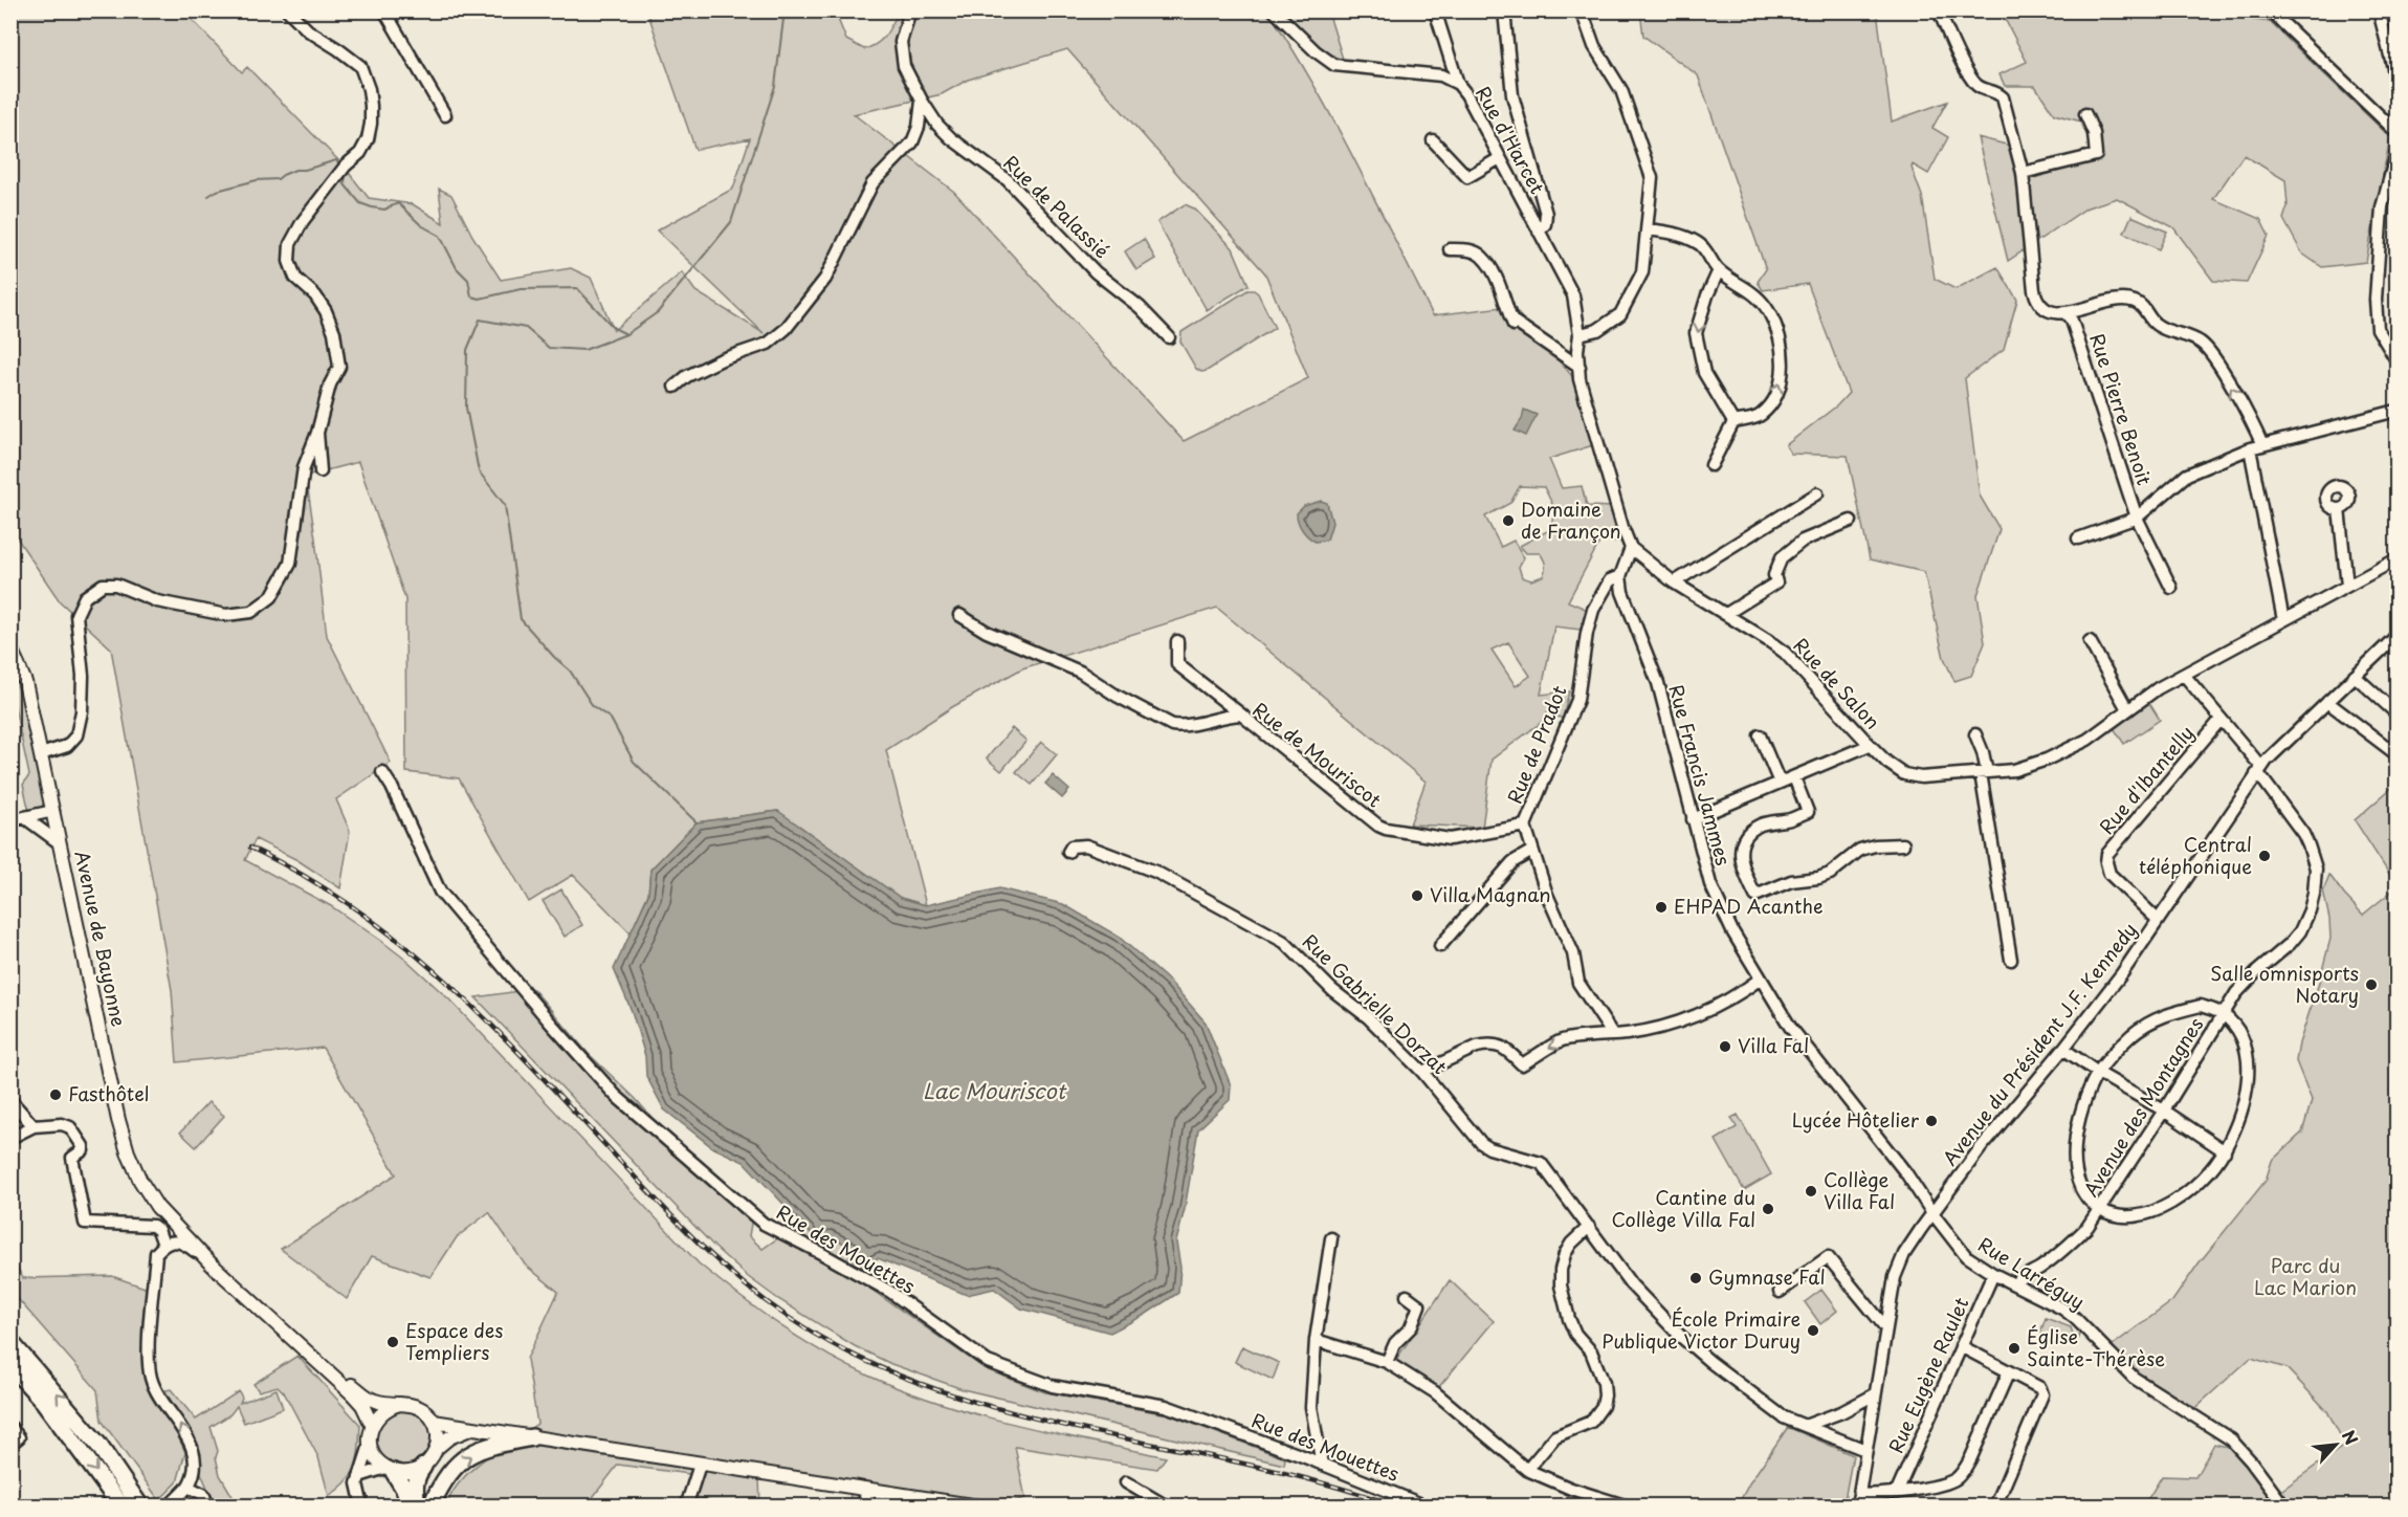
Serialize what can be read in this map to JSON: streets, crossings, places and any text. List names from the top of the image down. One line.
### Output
{"streets":{"main road":["Avenue de Bayonne"],"street":["Rue d'Harcet","Rue de Palassié","Rue Pierre Benoit","Rue de Salon","Rue de Pradot","Rue de Mouriscot","Rue Francis Jammes","Rue d'Ibantelly","Rue Gabrielle Dorzat","Avenue du Président J.F. Kennedy","Avenue des Montagnes","Rue des Mouettes","Rue Larréguy","Rue Eugène Raulet"]},"crossings":[["Rue de Pradot","Rue de Mouriscot"],["Rue de Pradot","Rue Francis Jammes"],["Rue Francis Jammes","Avenue du Président J.F. Kennedy"],["Rue Francis Jammes","Rue Larréguy"],["Rue d'Ibantelly","Avenue du Président J.F. Kennedy"],["Rue Gabrielle Dorzat","Avenue du Président J.F. Kennedy"],["Avenue du Président J.F. Kennedy","Avenue des Montagnes"],["Avenue du Président J.F. Kennedy","Rue Larréguy"],["Avenue des Montagnes","Rue Larréguy"],["Rue Larréguy","Rue Eugène Raulet"]],"water":["Lac Mouriscot"],"parks":["Parc du Lac Marion"],"places":["Domaine de Françon","Central téléphonique","Villa Magnan","EHPAD Acanthe","Salle omnisports Notary","Villa Fal","Fasthôtel","Lycée Hôtelier","Collège Villa Fal","Cantine du Collège Villa Fal","Gymnase Fal","École Primaire Publique Victor Duruy","Espace des Templiers","Église Sainte-Thérèse"],"north":"top right"}
